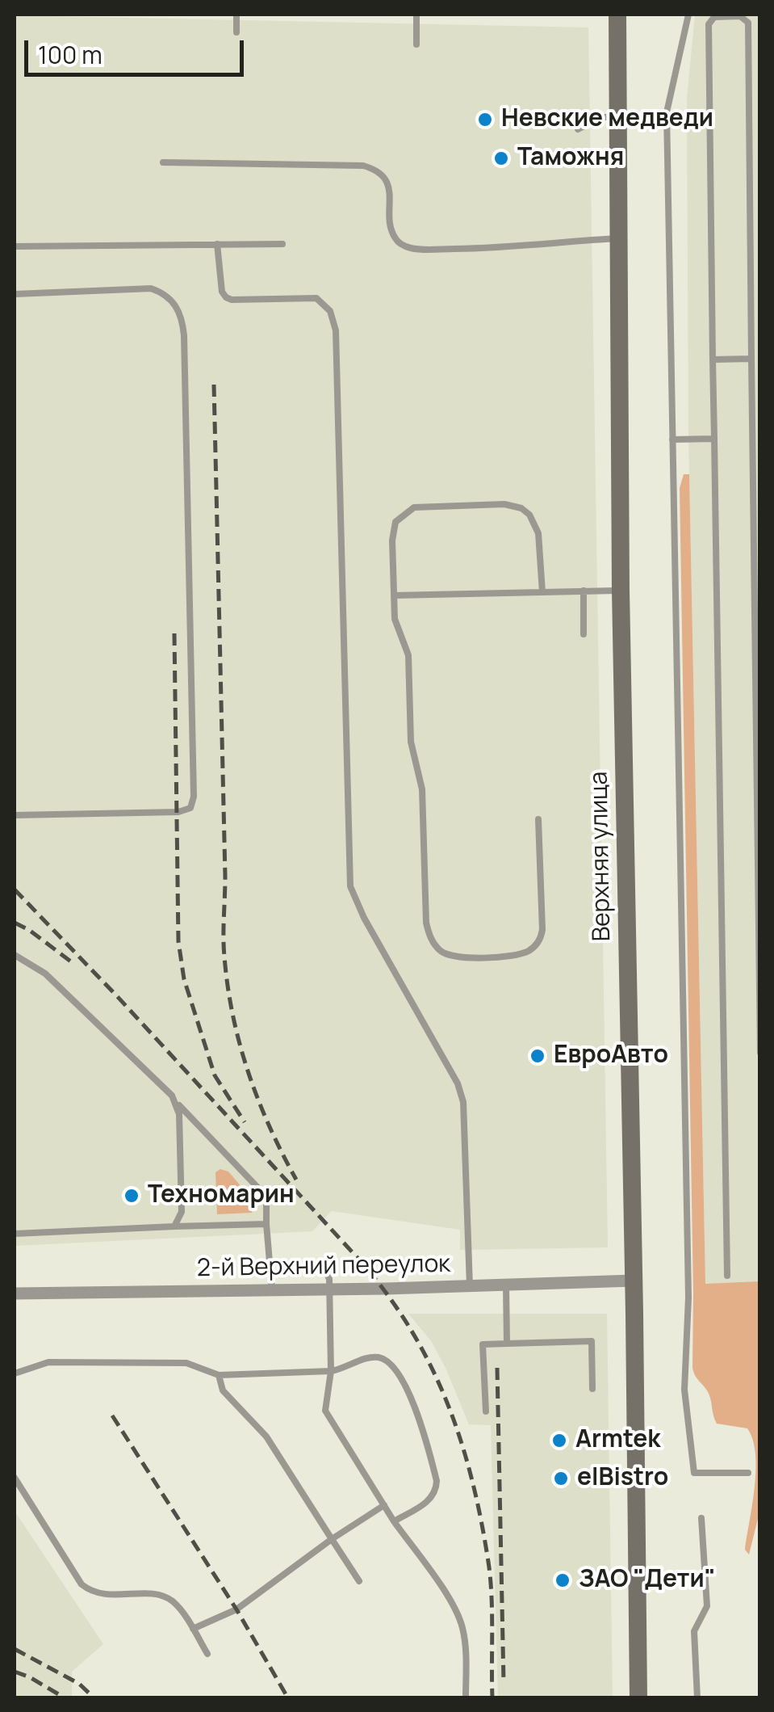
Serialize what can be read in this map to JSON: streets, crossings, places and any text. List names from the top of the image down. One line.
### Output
{"streets":{"street":["Верхняя улица","2-й Верхний переулок"]},"crossings":[["Верхняя улица","2-й Верхний переулок"]],"places":["Невские медведи","Таможня","ЕвроАвто","Техномарин","Armtek","elBistro","ЗАО \"Дети\""],"scale_bar":"100 m"}
